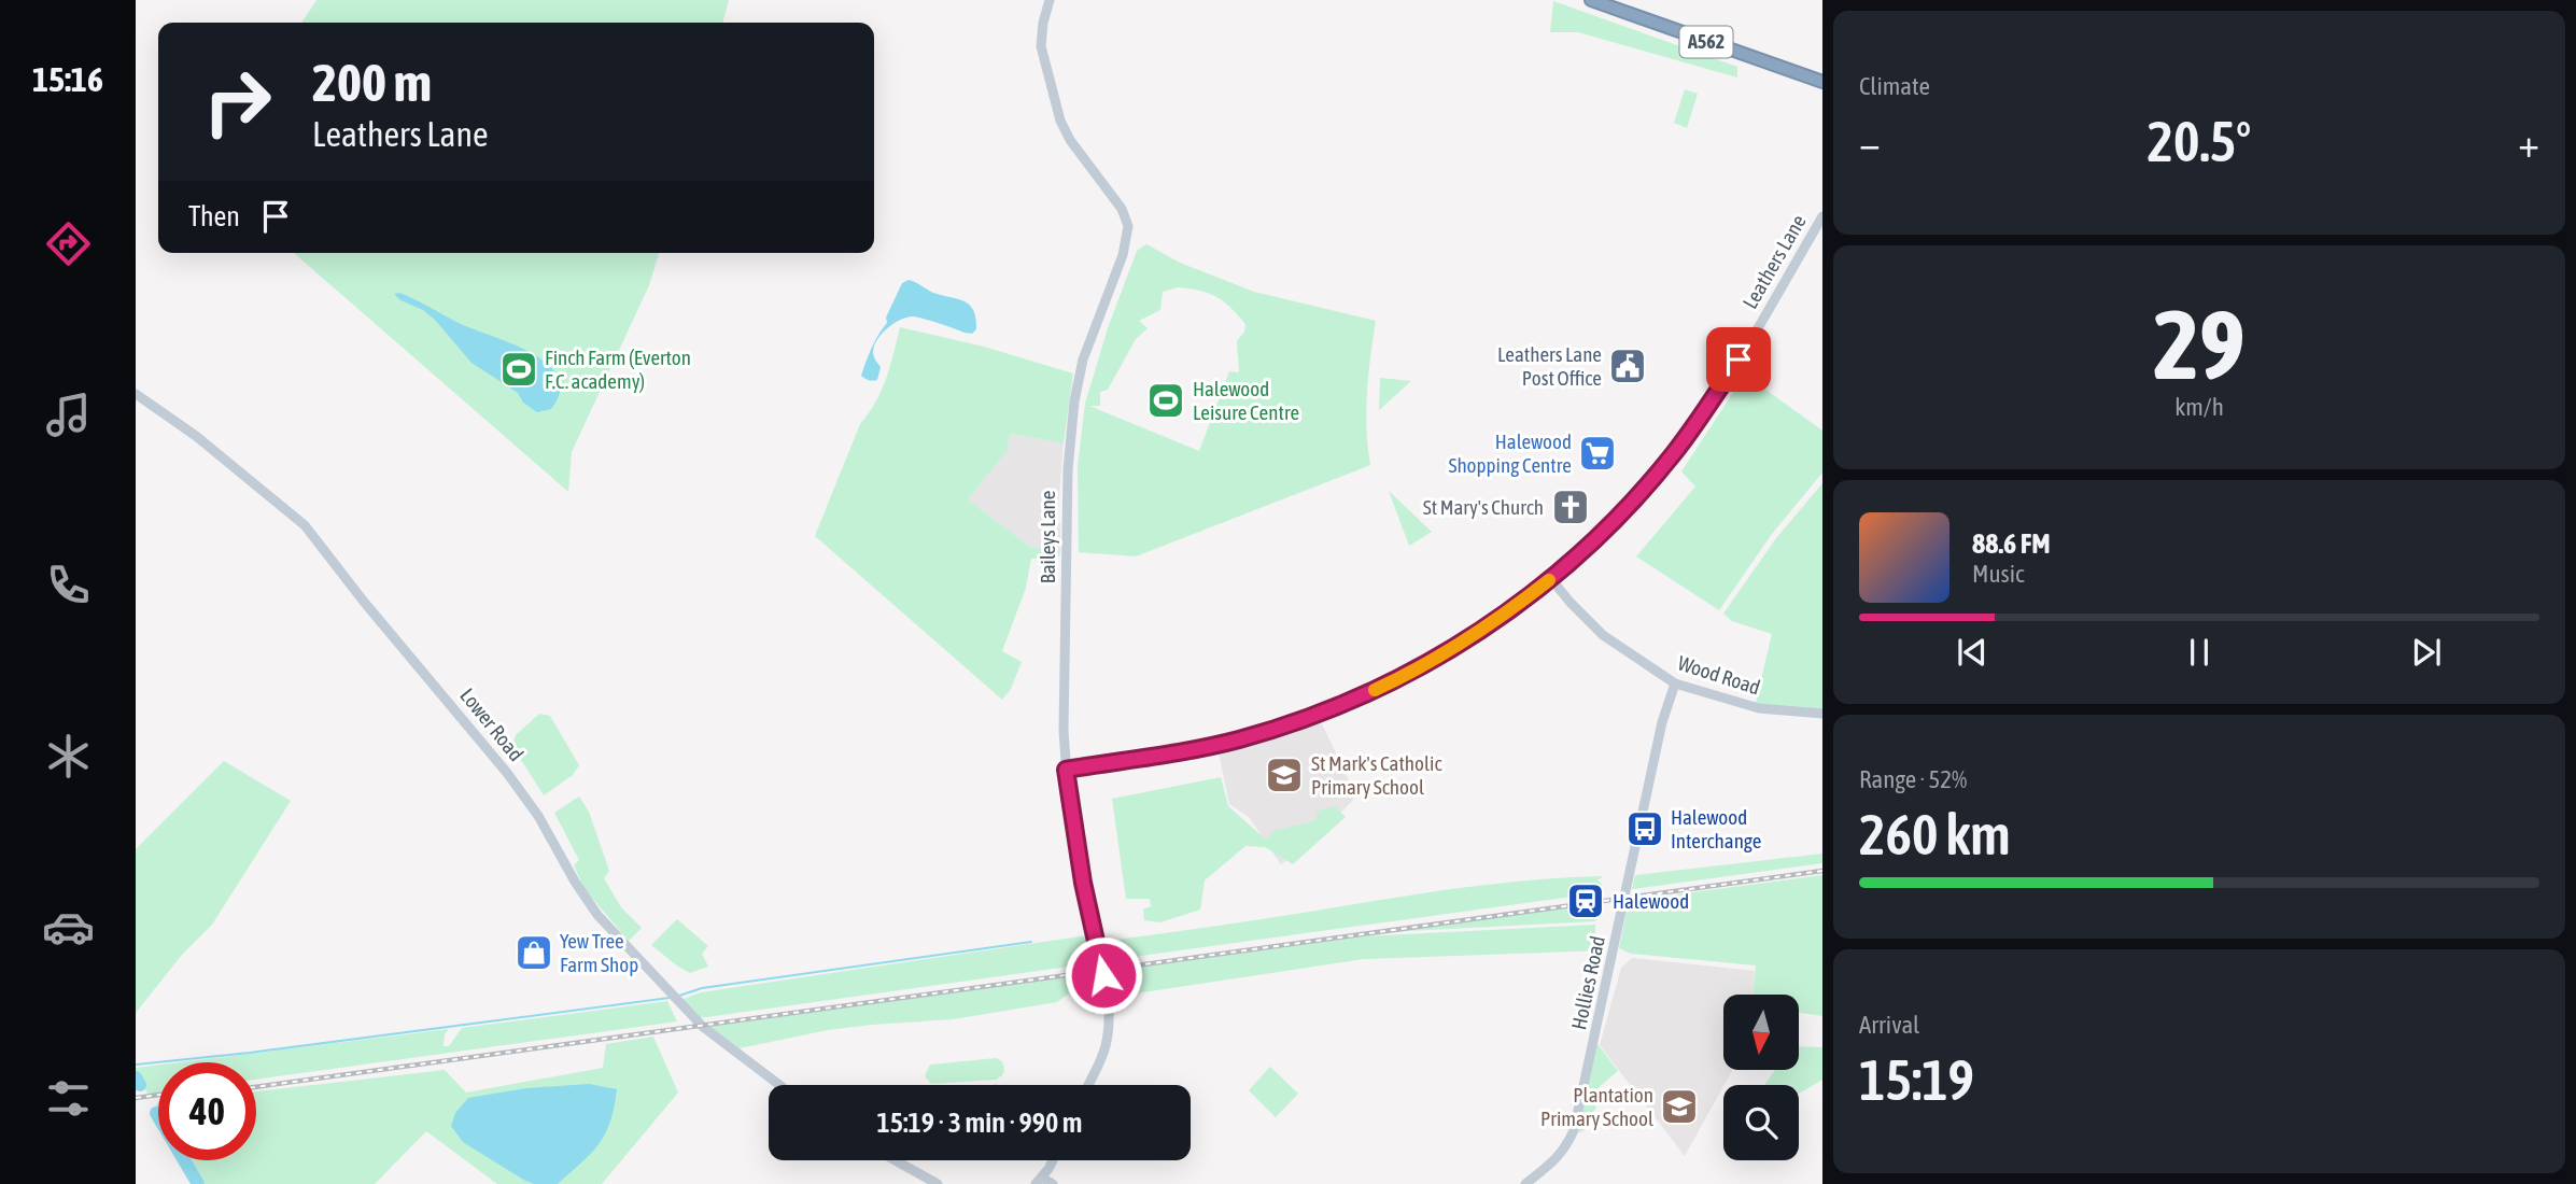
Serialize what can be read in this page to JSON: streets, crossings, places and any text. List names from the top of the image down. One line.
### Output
{"streets":{"highway":["A562"],"street":["Leathers Lane","Baileys Lane","Wood Road","Lower Road","Hollies Road"]},"crossings":[["Leathers Lane","Baileys Lane"],["Leathers Lane","Wood Road"],["Wood Road","Hollies Road"]],"places":{"public building":["Leathers Lane Post Office"],"sports":["Finch Farm (Everton F.C. academy)","Halewood Leisure Centre"],"supermarket":["Halewood Shopping Centre"],"church":["St Mary's Church"],"school or university":["St Mark's Catholic Primary School","Plantation Primary School"],"bus stop":["Halewood Interchange"],"station":["Halewood"],"shop":["Yew Tree Farm Shop"]},"north":"bottom","page":{"tabs":"15:16","tile":["Climate",["29","km/h"],["Range · 52%","260 km"],["Arrival","15:19"]],"turn":["200 m","Leathers Lane"],"heat":["−","20.5°","+"],"then":"Then","song":["88.6 FM","Music"],"limit":"40","trip":"15:19 · 3 min · 990 m"}}
